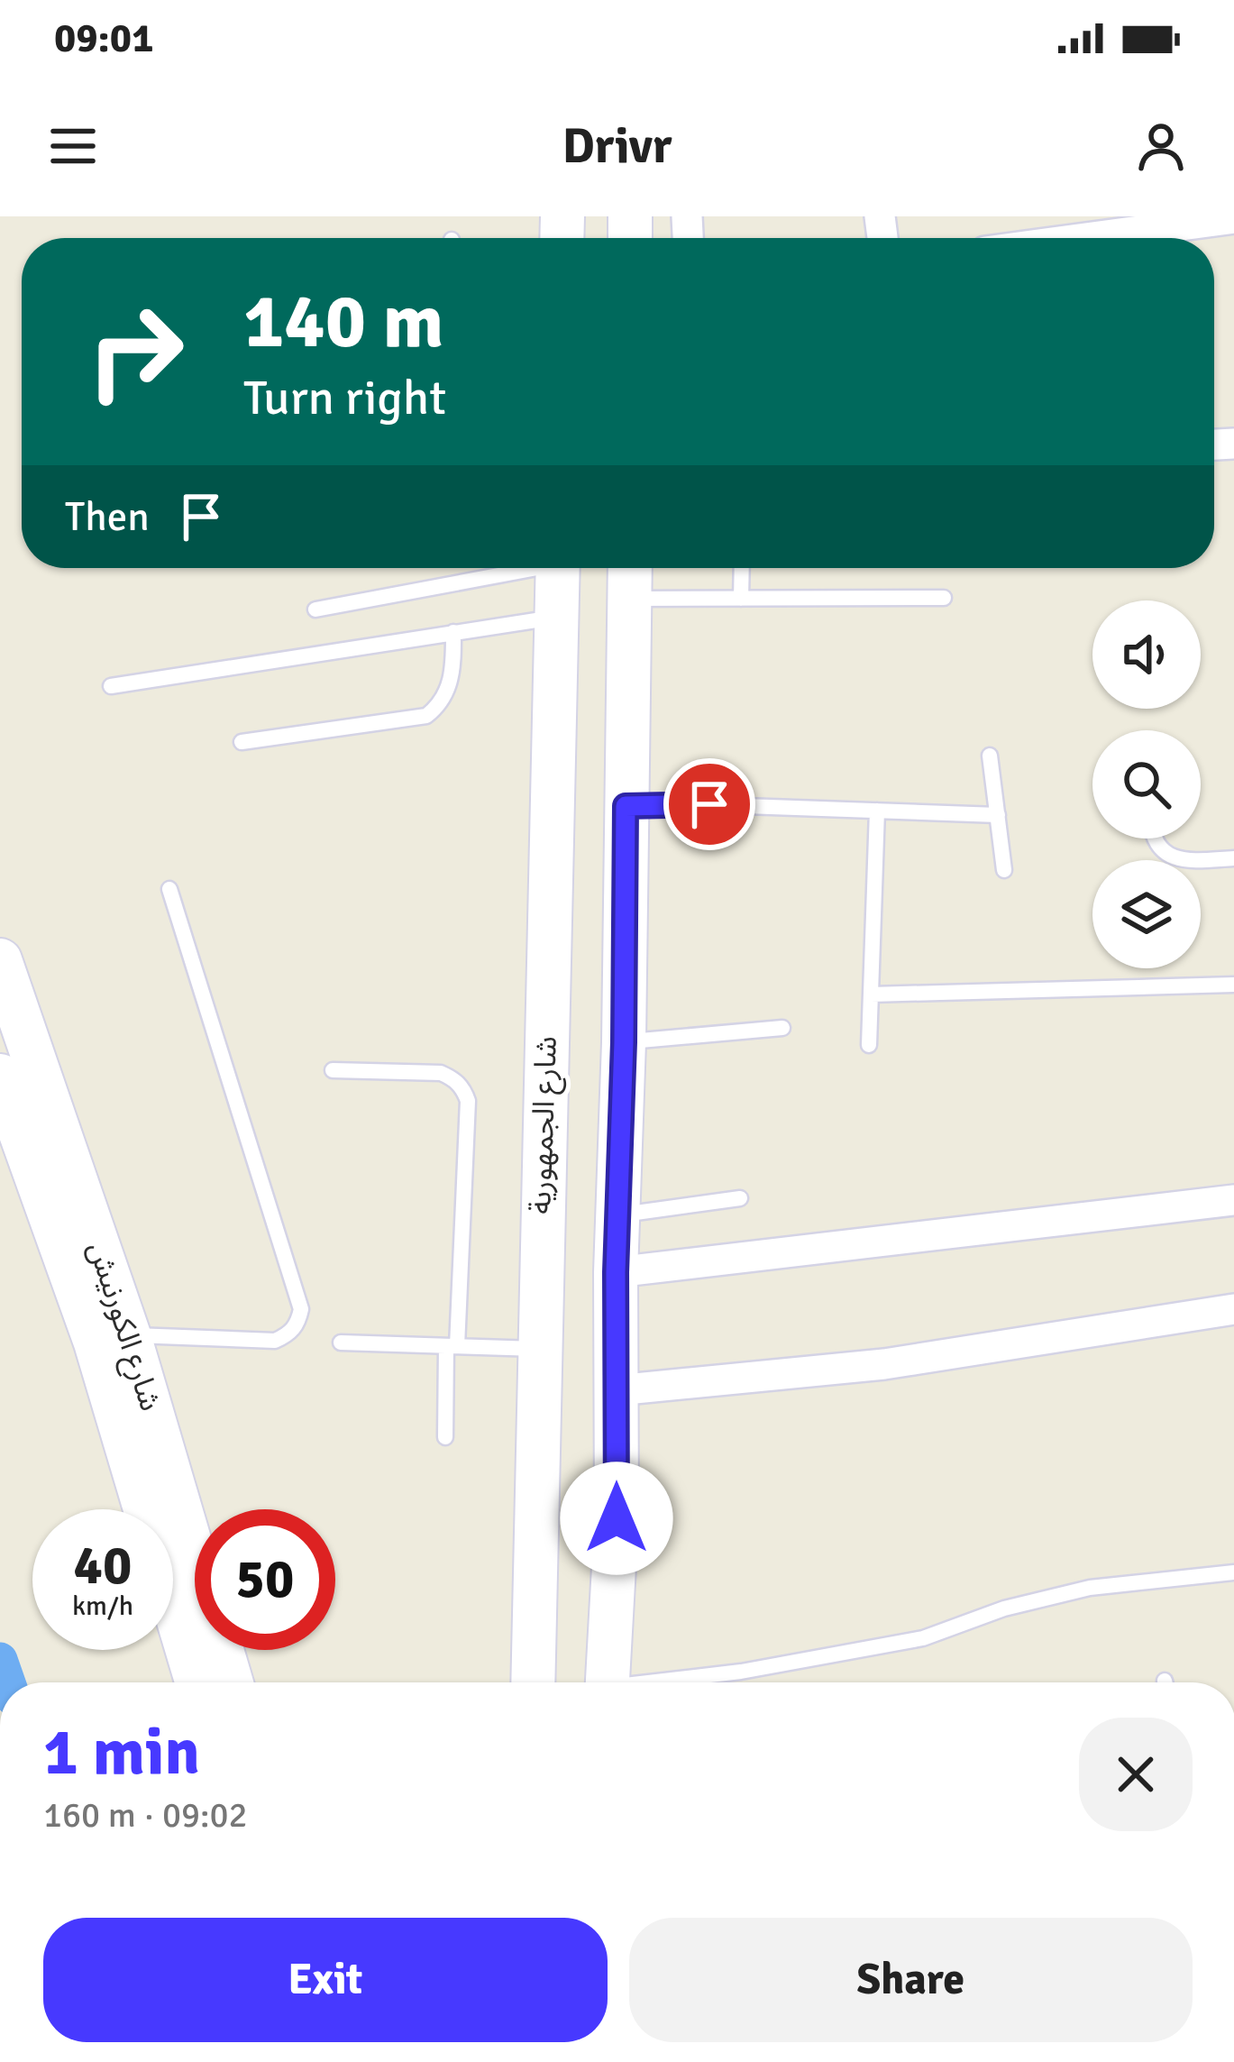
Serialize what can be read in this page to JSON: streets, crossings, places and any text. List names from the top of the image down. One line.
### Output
{"streets":{"main road":["شارع الجمهورية","شارع الكورنيش"]},"page":{"status":"09:01","header":"Drivr","turn":["140 m","Turn right"],"then":"Then","speed":"40 km/h","limit":"50","heading":["1 min","160 m · 09:02"],"buttons":["Exit","Share"]}}
